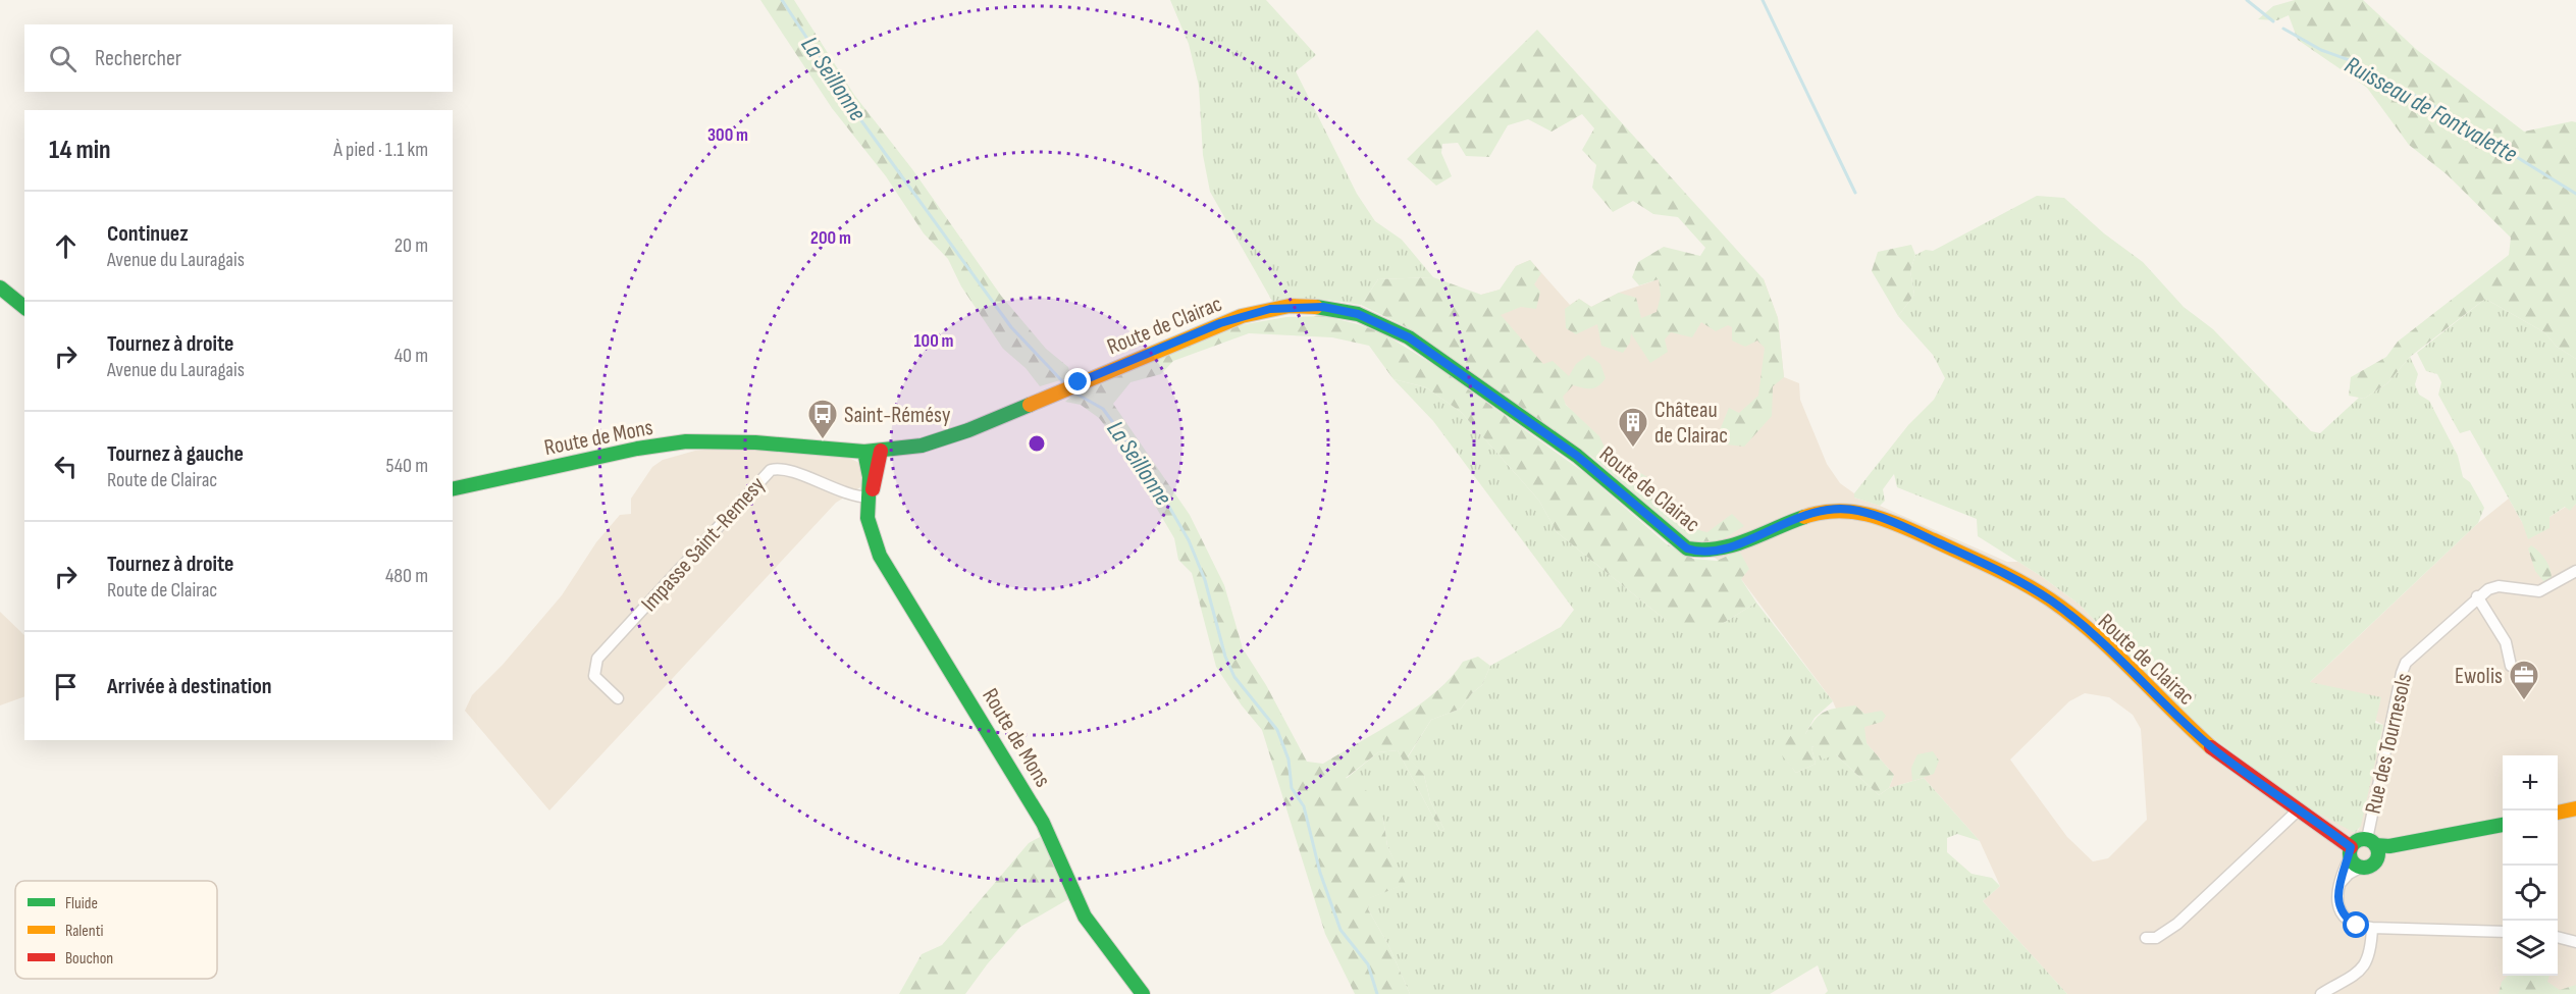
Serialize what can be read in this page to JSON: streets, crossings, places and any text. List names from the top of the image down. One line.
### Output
{"streets":{"street":["Route de Clairac","Route de Mons","Impasse Saint-Remesy","Rue des Tournesols"]},"crossings":[["Route de Clairac","Route de Mons"],["Route de Mons","Impasse Saint-Remesy"]],"water":["La Seillonne","Ruisseau de Fontvalette"],"places":{"bus stop":["Saint-Rémésy"],"building":["Château de Clairac"],"office":["Ewolis"]},"legend":["Fluide","Ralenti","Bouchon"],"page":{"search":"Rechercher","heading":["14 min","À pied · 1.1 km"],"list":[["Continuez","Avenue du Lauragais","20 m"],["Tournez à droite","Avenue du Lauragais","40 m"],["Tournez à gauche","Route de Clairac","540 m"],["Tournez à droite","Route de Clairac","480 m"],"Arrivée à destination"],"map_buttons":["+","−"]},"rings":["300 m","200 m","100 m"]}
